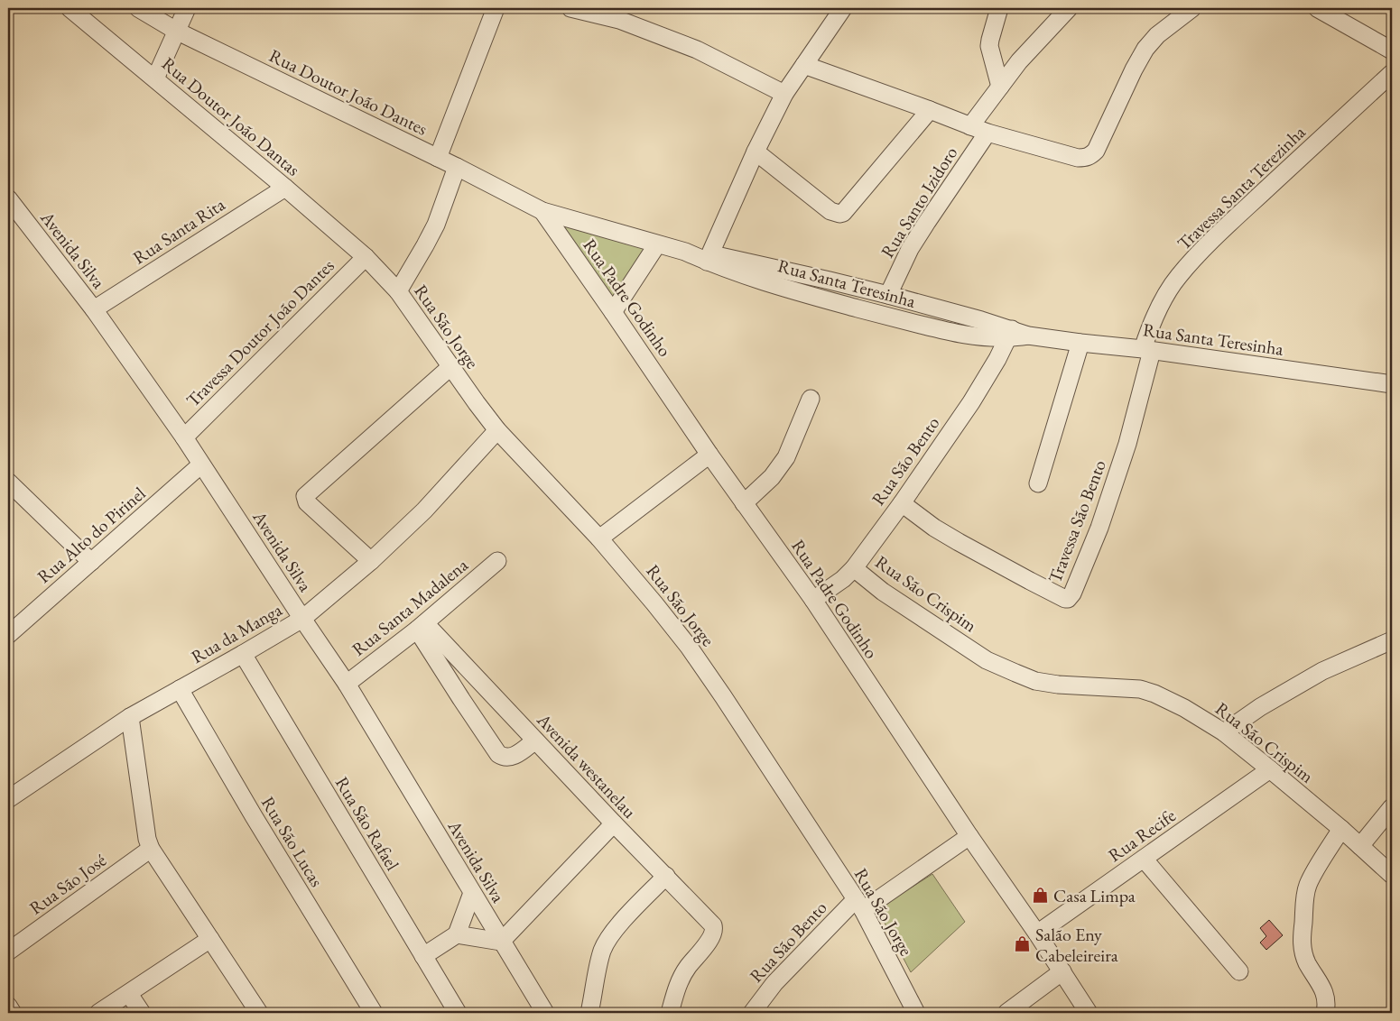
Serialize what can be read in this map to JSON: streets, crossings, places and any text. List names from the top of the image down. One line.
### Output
{"streets":{"street":["Rua Doutor João Dantes","Rua Doutor João Dantas","Travessa Santa Terezinha","Rua Santo Izidoro","Rua Santa Rita","Avenida Silva","Rua Santa Teresinha","Rua Padre Godinho","Rua São Jorge","Travessa Doutor João Dantes","Rua São Bento","Travessa São Bento","Rua Alto do Pirinel","Rua São Crispim","Rua Santa Madalena","Rua da Manga","Avenida westanelau","Rua São Rafael","Rua Recife","Rua São Lucas","Rua São José"]},"crossings":[["Rua Doutor João Dantes","Rua Santa Teresinha"],["Rua Doutor João Dantes","Rua Padre Godinho"],["Rua Doutor João Dantas","Rua Santa Rita"],["Rua Doutor João Dantas","Rua São Jorge"],["Rua Doutor João Dantas","Travessa Doutor João Dantes"],["Travessa Santa Terezinha","Rua Santa Teresinha"],["Travessa Santa Terezinha","Travessa São Bento"],["Rua Santo Izidoro","Rua Santa Teresinha"],["Rua Santa Rita","Avenida Silva"],["Avenida Silva","Travessa Doutor João Dantes"],["Avenida Silva","Rua Alto do Pirinel"],["Avenida Silva","Rua Santa Madalena"],["Avenida Silva","Rua da Manga"],["Rua Santa Teresinha","Rua Padre Godinho"],["Rua Santa Teresinha","Rua São Bento"],["Rua Santa Teresinha","Travessa São Bento"],["Rua Padre Godinho","Rua São Bento"],["Rua Padre Godinho","Rua Recife"],["Rua São Jorge","Travessa Doutor João Dantes"],["Rua São Jorge","Rua São Bento"],["Rua São Jorge","Rua da Manga"],["Rua São Bento","Travessa São Bento"],["Rua São Bento","Rua São Crispim"],["Rua São Crispim","Rua Recife"],["Rua Santa Madalena","Avenida westanelau"],["Rua da Manga","Rua São Rafael"],["Rua da Manga","Rua São Lucas"]],"places":{"shop":["Casa Limpa","Salão Eny Cabeleireira"]}}
